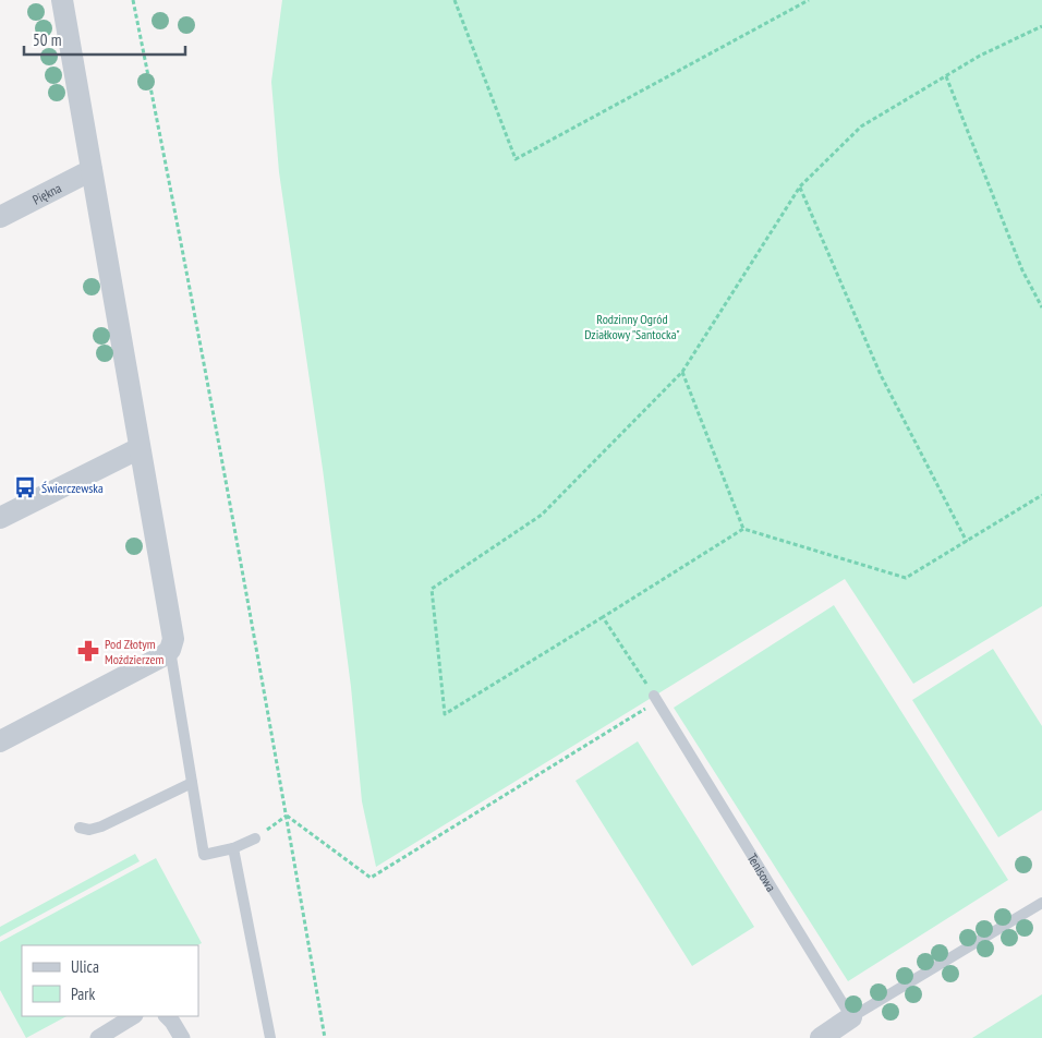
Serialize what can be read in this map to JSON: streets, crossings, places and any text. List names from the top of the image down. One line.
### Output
{"streets":{"street":["Piękna"],"lane":["Tenisowa"]},"parks":["Rodzinny Ogród Działkowy \"Santocka\""],"places":{"bus stop":["Świerczewska"],"pharmacy":["Pod Złotym Moździerzem"]},"legend":["Ulica","Park"],"scale_bar":"50 m"}
